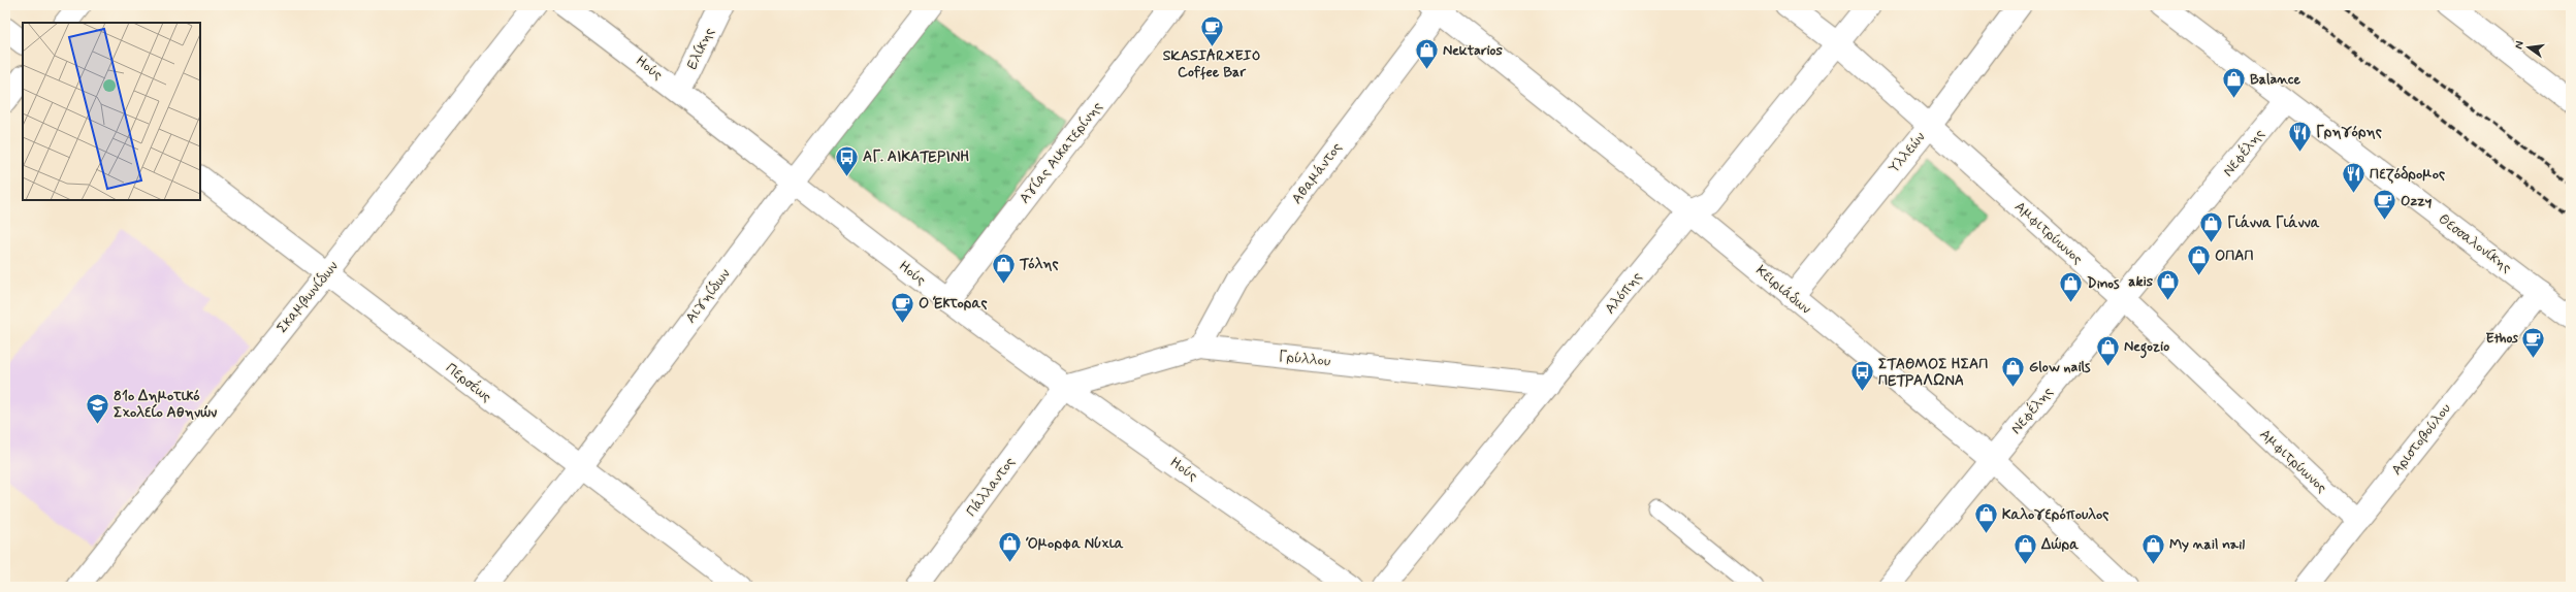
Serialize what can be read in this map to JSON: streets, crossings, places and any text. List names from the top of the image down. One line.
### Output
{"streets":{"street":["Ελίκης","Ηούς","Αγίας Αικατερίνης","Υλλεών","Νεφέλης","Αθαμάντος","Αμφιτρύωνος","Θεσσαλονίκης","Κειριάδων","Αλόπης","Αιγηίδων","Σκαμβωνίδων","Γρύλλου","Περσέως","Αριστοβούλου","Πάλλαντος"]},"crossings":[["Ελίκης","Ηούς"],["Ηούς","Αγίας Αικατερίνης"],["Ηούς","Αιγηίδων"],["Ηούς","Γρύλλου"],["Ηούς","Πάλλαντος"],["Υλλεών","Αμφιτρύωνος"],["Υλλεών","Κειριάδων"],["Νεφέλης","Αμφιτρύωνος"],["Νεφέλης","Θεσσαλονίκης"],["Νεφέλης","Κειριάδων"],["Αθαμάντος","Κειριάδων"],["Αθαμάντος","Γρύλλου"],["Αμφιτρύωνος","Αλόπης"],["Αμφιτρύωνος","Αριστοβούλου"],["Θεσσαλονίκης","Αριστοβούλου"],["Κειριάδων","Αλόπης"],["Αλόπης","Γρύλλου"],["Αιγηίδων","Περσέως"],["Σκαμβωνίδων","Περσέως"],["Γρύλλου","Πάλλαντος"]],"places":{"cafe":["SKASIARXEIO Coffee Bar","Ozzy","Ο Έκτορας","Ethos"],"shop":["Nektarios","Balance","Γιάννα Γιάννα","ΟΠΑΠ","Τόλης","akis","Dinos","Negozio","Glow nails","Καλογερόπουλος","Όμορφα Νύχια","Δώρα","My nail nail"],"restaurant":["Γρηγόρης","Πεζόδρομος"],"bus stop":["ΑΓ. ΑΙΚΑΤΕΡΙΝΗ","ΣΤΑΘΜΟΣ ΗΣΑΠ ΠΕΤΡΑΛΩΝΑ"],"school or university":["81ο Δημοτικό Σχολείο Αθηνών"]},"north":"left"}
